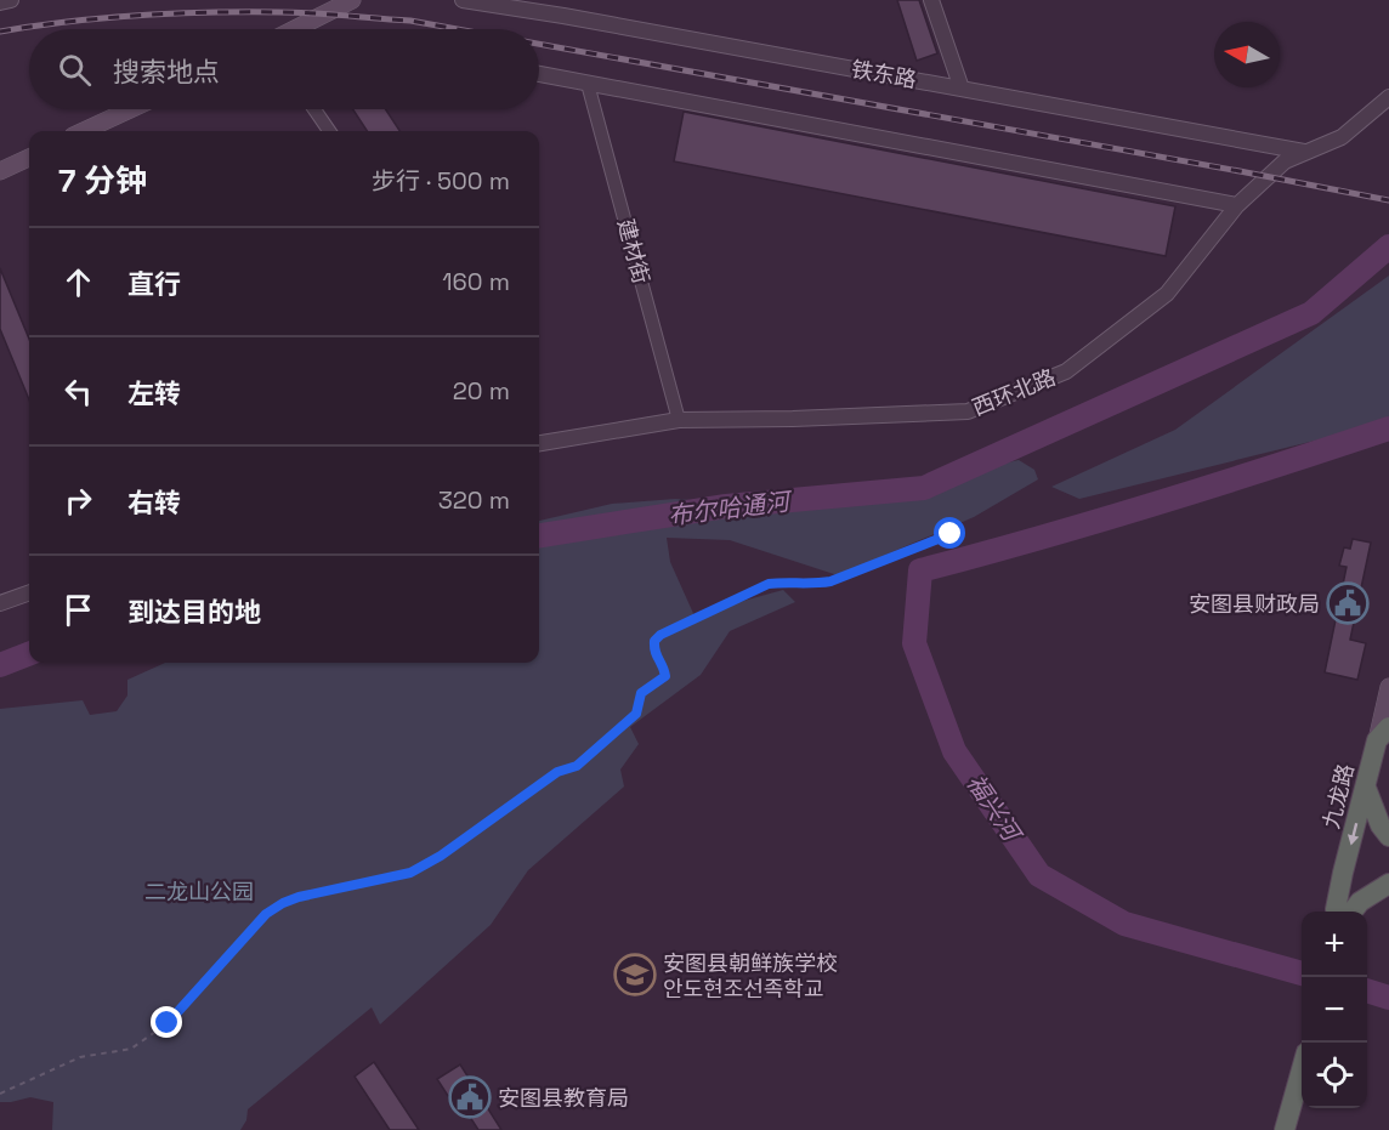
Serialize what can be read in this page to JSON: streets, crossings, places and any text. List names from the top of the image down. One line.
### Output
{"streets":{"highway":["九龙路"],"street":["铁东路","建材街","西环北路"]},"crossings":[["铁东路","西环北路"],["建材街","西环北路"]],"one_way":["九龙路"],"water":["布尔哈通河","福兴河"],"parks":["二龙山公园"],"places":{"public building":["安图县财政局","安图县教育局"],"school or university":["安图县朝鲜族学校 안도현조선족학교"]},"north":"left","page":{"search":"搜索地点","heading":["7 分钟","步行 · 500 m"],"list":[["直行","160 m"],["左转","20 m"],["右转","320 m"],"到达目的地"],"map_buttons":["+","−"]}}
